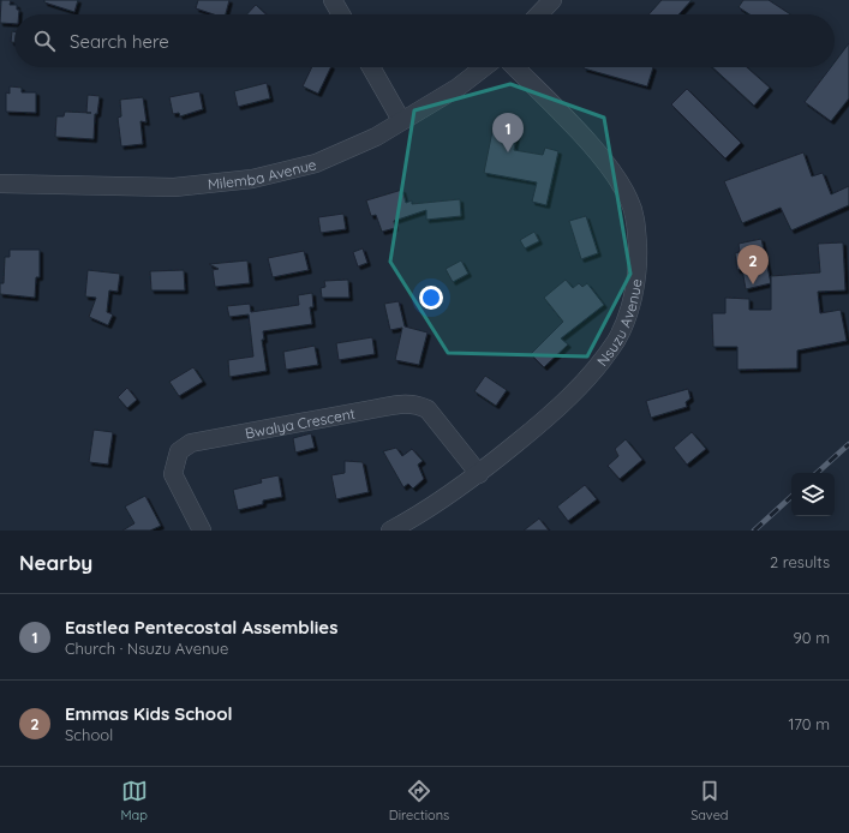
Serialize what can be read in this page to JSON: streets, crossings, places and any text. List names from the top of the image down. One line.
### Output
{"streets":{"street":["Milemba Avenue","Nsuzu Avenue","Bwalya Crescent"]},"crossings":[["Nsuzu Avenue","Bwalya Crescent"]],"page":{"search":"Search here","pins":["1","2"],"heading":["Nearby","2 results"],"list":[{"mark":"1","name":"Eastlea Pentecostal Assemblies","note":"Church · Nsuzu Avenue","value":"90 m"},{"mark":"2","name":"Emmas Kids School","note":"School","value":"170 m"}],"nav":["Map","Directions","Saved"]}}
